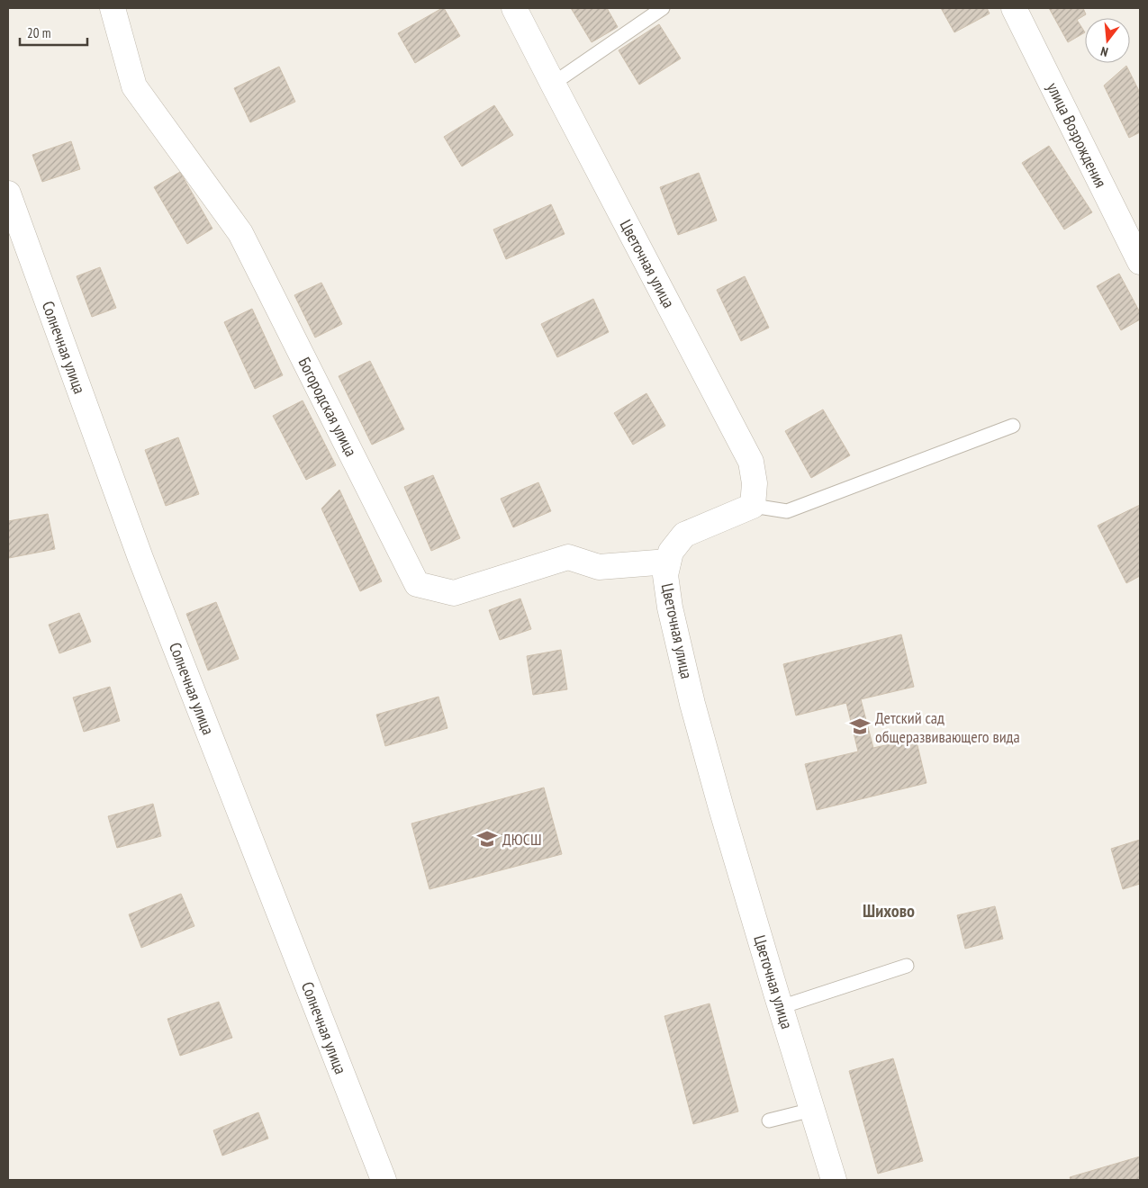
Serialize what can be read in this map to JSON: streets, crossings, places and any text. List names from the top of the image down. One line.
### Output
{"streets":{"street":["улица Возрождения","Цветочная улица","Солнечная улица","Богородская улица"]},"crossings":[["Цветочная улица","Богородская улица"]],"districts":["Шихово"],"places":{"school or university":["Детский сад общеразвивающего вида","ДЮСШ"]},"scale_bar":"20 m","north":"bottom"}
